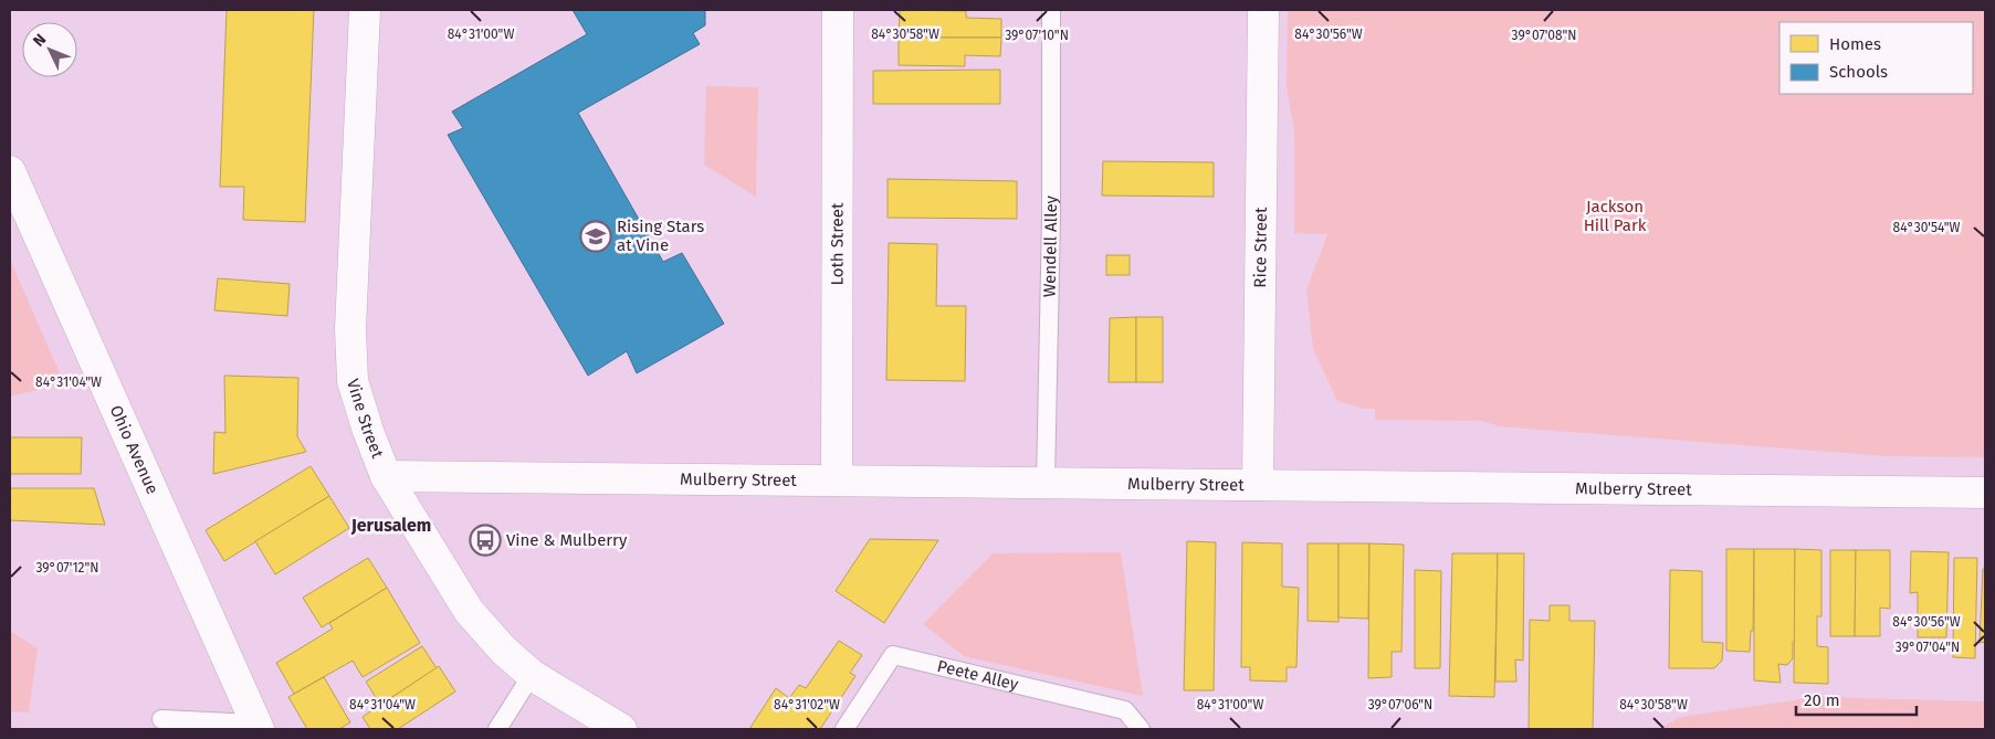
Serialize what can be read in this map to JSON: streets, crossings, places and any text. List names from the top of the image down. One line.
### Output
{"streets":{"street":["Loth Street","Rice Street","Vine Street","Ohio Avenue","Mulberry Street"],"lane":["Wendell Alley","Peete Alley"]},"crossings":[["Loth Street","Mulberry Street"],["Wendell Alley","Mulberry Street"],["Rice Street","Mulberry Street"],["Vine Street","Mulberry Street"]],"districts":["Jerusalem"],"parks":["Jackson Hill Park"],"places":{"school or university":["Rising Stars at Vine"],"bus stop":["Vine & Mulberry"]},"legend":["Homes","Schools"],"scale_bar":"20 m","north":"top left","coordinates":["84°31'00\"W","84°30'58\"W","84°30'56\"W","39°07'10\"N","39°07'08\"N","84°30'54\"W","84°31'04\"W","39°07'12\"N","39°07'04\"N","39°07'06\"N","84°31'02\"W"]}
